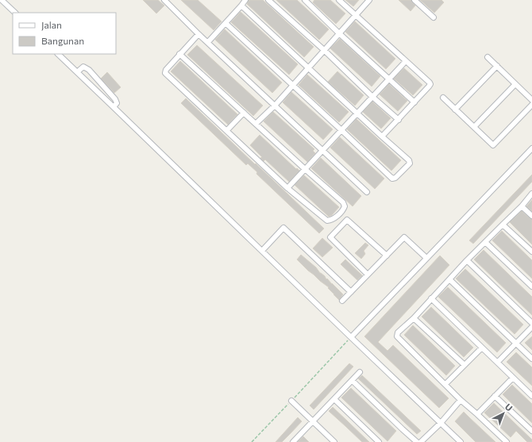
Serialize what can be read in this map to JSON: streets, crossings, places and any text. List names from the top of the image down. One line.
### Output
{"legend":["Jalan","Bangunan"],"north":"top right"}
